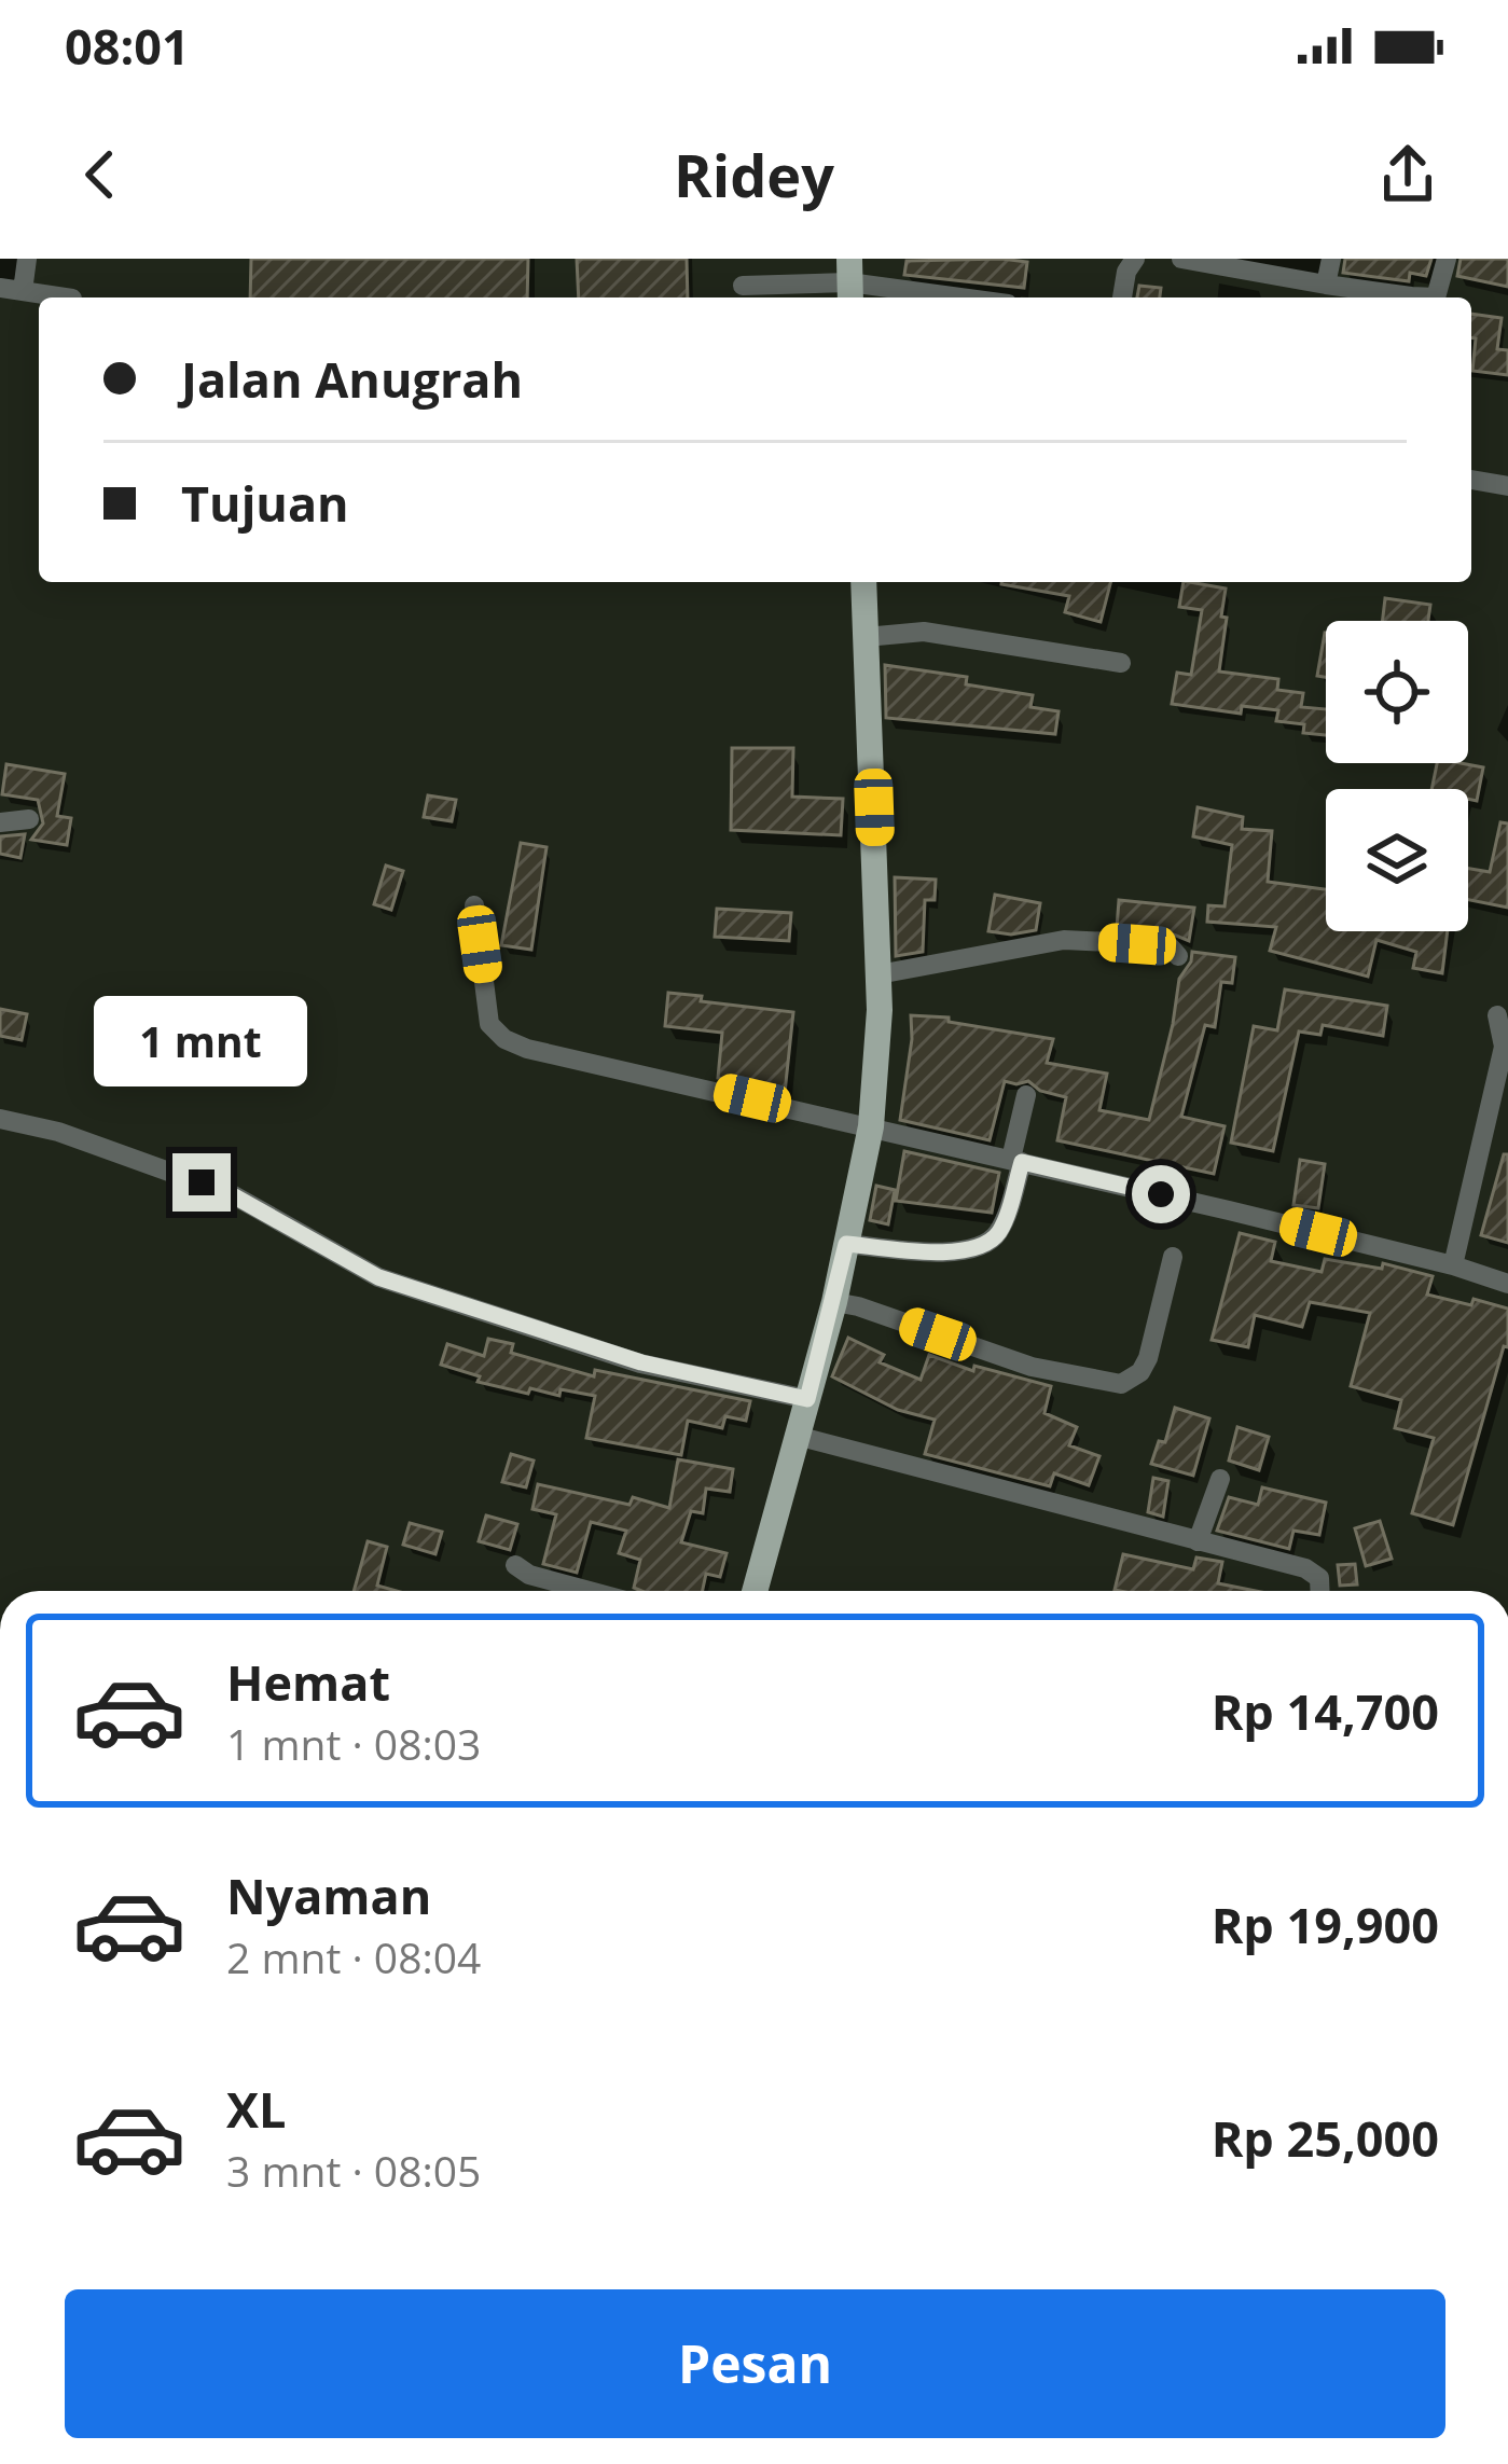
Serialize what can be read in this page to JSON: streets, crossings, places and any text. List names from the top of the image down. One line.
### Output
{"page":{"status":"08:01","header":"Ridey","banner":["Jalan Anugrah","Tujuan"],"bubble":"1 mnt","list":[{"name":"Hemat","note":"1 mnt · 08:03","value":"Rp 14,700"},{"name":"Nyaman","note":"2 mnt · 08:04","value":"Rp 19,900"},{"name":"XL","note":"3 mnt · 08:05","value":"Rp 25,000"}],"buttons":"Pesan"}}
